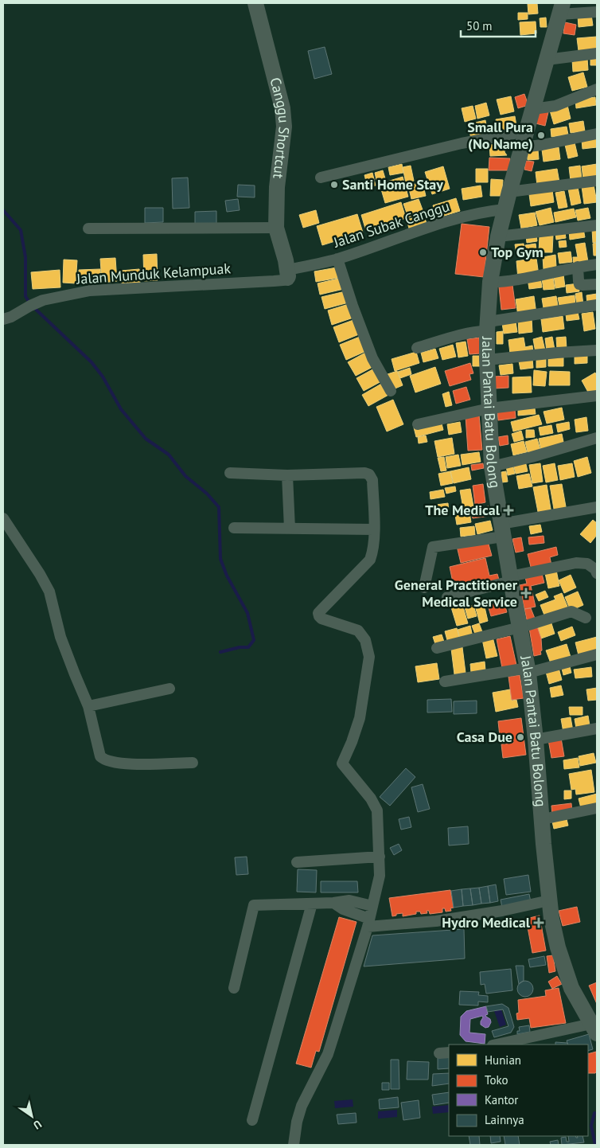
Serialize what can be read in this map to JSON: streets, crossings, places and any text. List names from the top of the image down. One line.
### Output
{"streets":{"street":["Canggu Shortcut","Jalan Subak Canggu","Jalan Munduk Kelampuak","Jalan Pantai Batu Bolong"]},"crossings":[["Canggu Shortcut","Jalan Subak Canggu"],["Canggu Shortcut","Jalan Munduk Kelampuak"],["Jalan Subak Canggu","Jalan Munduk Kelampuak"],["Jalan Subak Canggu","Jalan Pantai Batu Bolong"]],"places":{"other":["Small Pura (No Name)","Santi Home Stay","Top Gym","Casa Due"],"health":["The Medical","General Practitioner Medical Service","Hydro Medical"]},"legend":["Hunian","Toko","Kantor","Lainnya"],"scale_bar":"50 m","north":"bottom right"}
